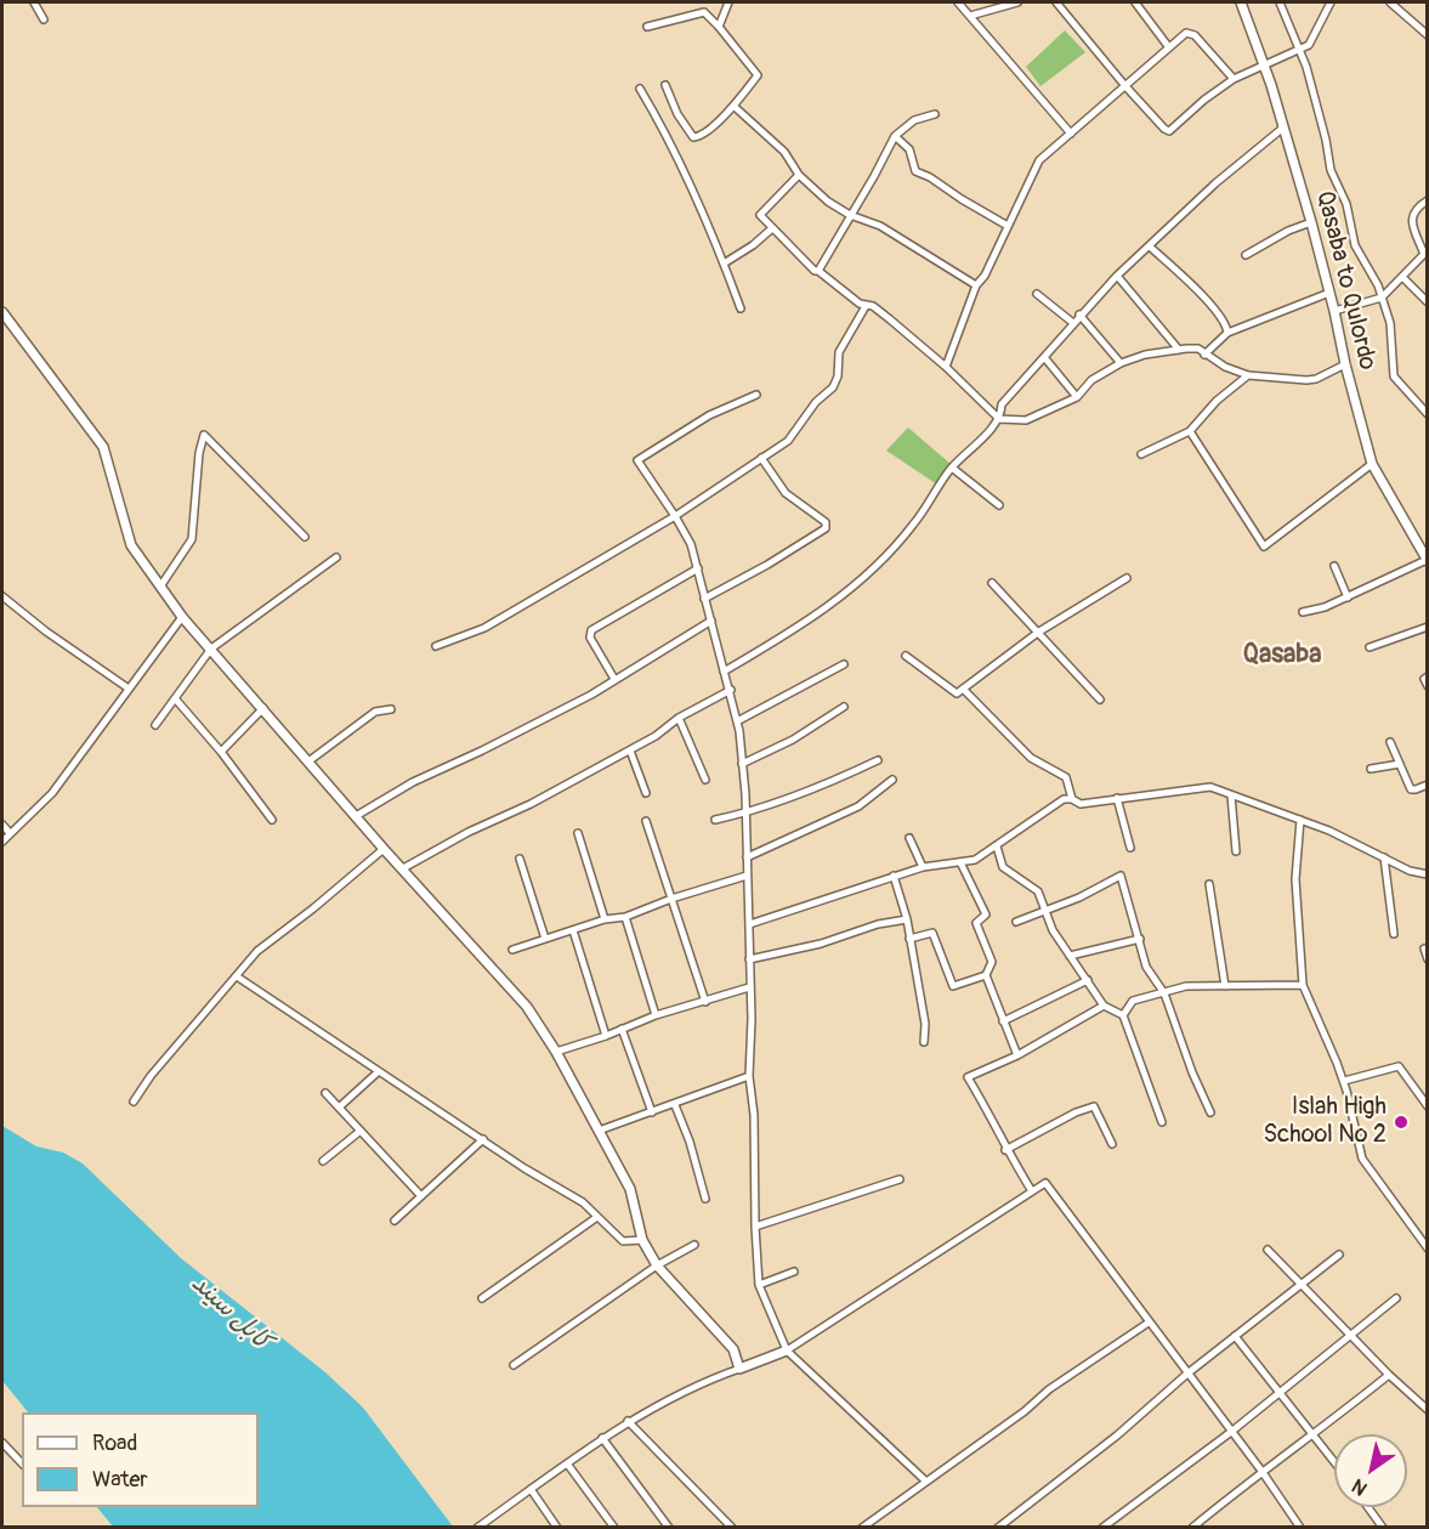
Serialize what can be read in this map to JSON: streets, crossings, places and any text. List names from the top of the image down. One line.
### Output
{"streets":{"street":["Qasaba to Qulordo"]},"districts":["Qasaba"],"water":["کابل سيند"],"places":["Islah High School No 2"],"legend":["Road","Water"],"north":"bottom left"}
